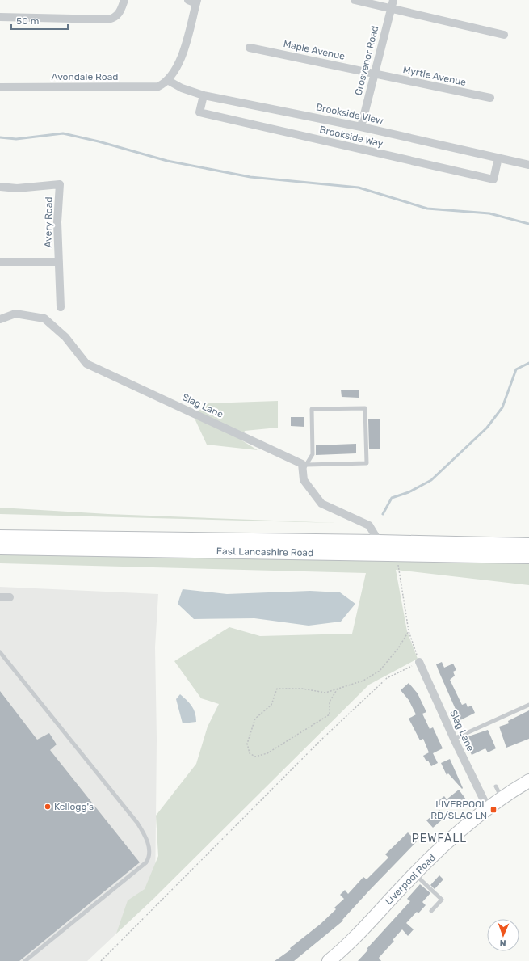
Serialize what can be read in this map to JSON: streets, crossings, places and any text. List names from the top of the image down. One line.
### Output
{"streets":{"highway":["East Lancashire Road","Liverpool Road"],"street":["Maple Avenue","Grosvenor Road","Myrtle Avenue","Avondale Road","Brookside View","Brookside Way","Avery Road","Slag Lane"]},"crossings":[["Maple Avenue","Grosvenor Road"],["Maple Avenue","Myrtle Avenue"],["Grosvenor Road","Myrtle Avenue"],["Grosvenor Road","Brookside View"],["Avondale Road","Brookside View"],["Brookside View","Brookside Way"],["Slag Lane","East Lancashire Road"],["Slag Lane","Liverpool Road"]],"districts":["PEWFALL"],"places":{"other":["Kellogg's"],"transit":["LIVERPOOL RD/SLAG LN"]},"scale_bar":"50 m","north":"bottom"}
